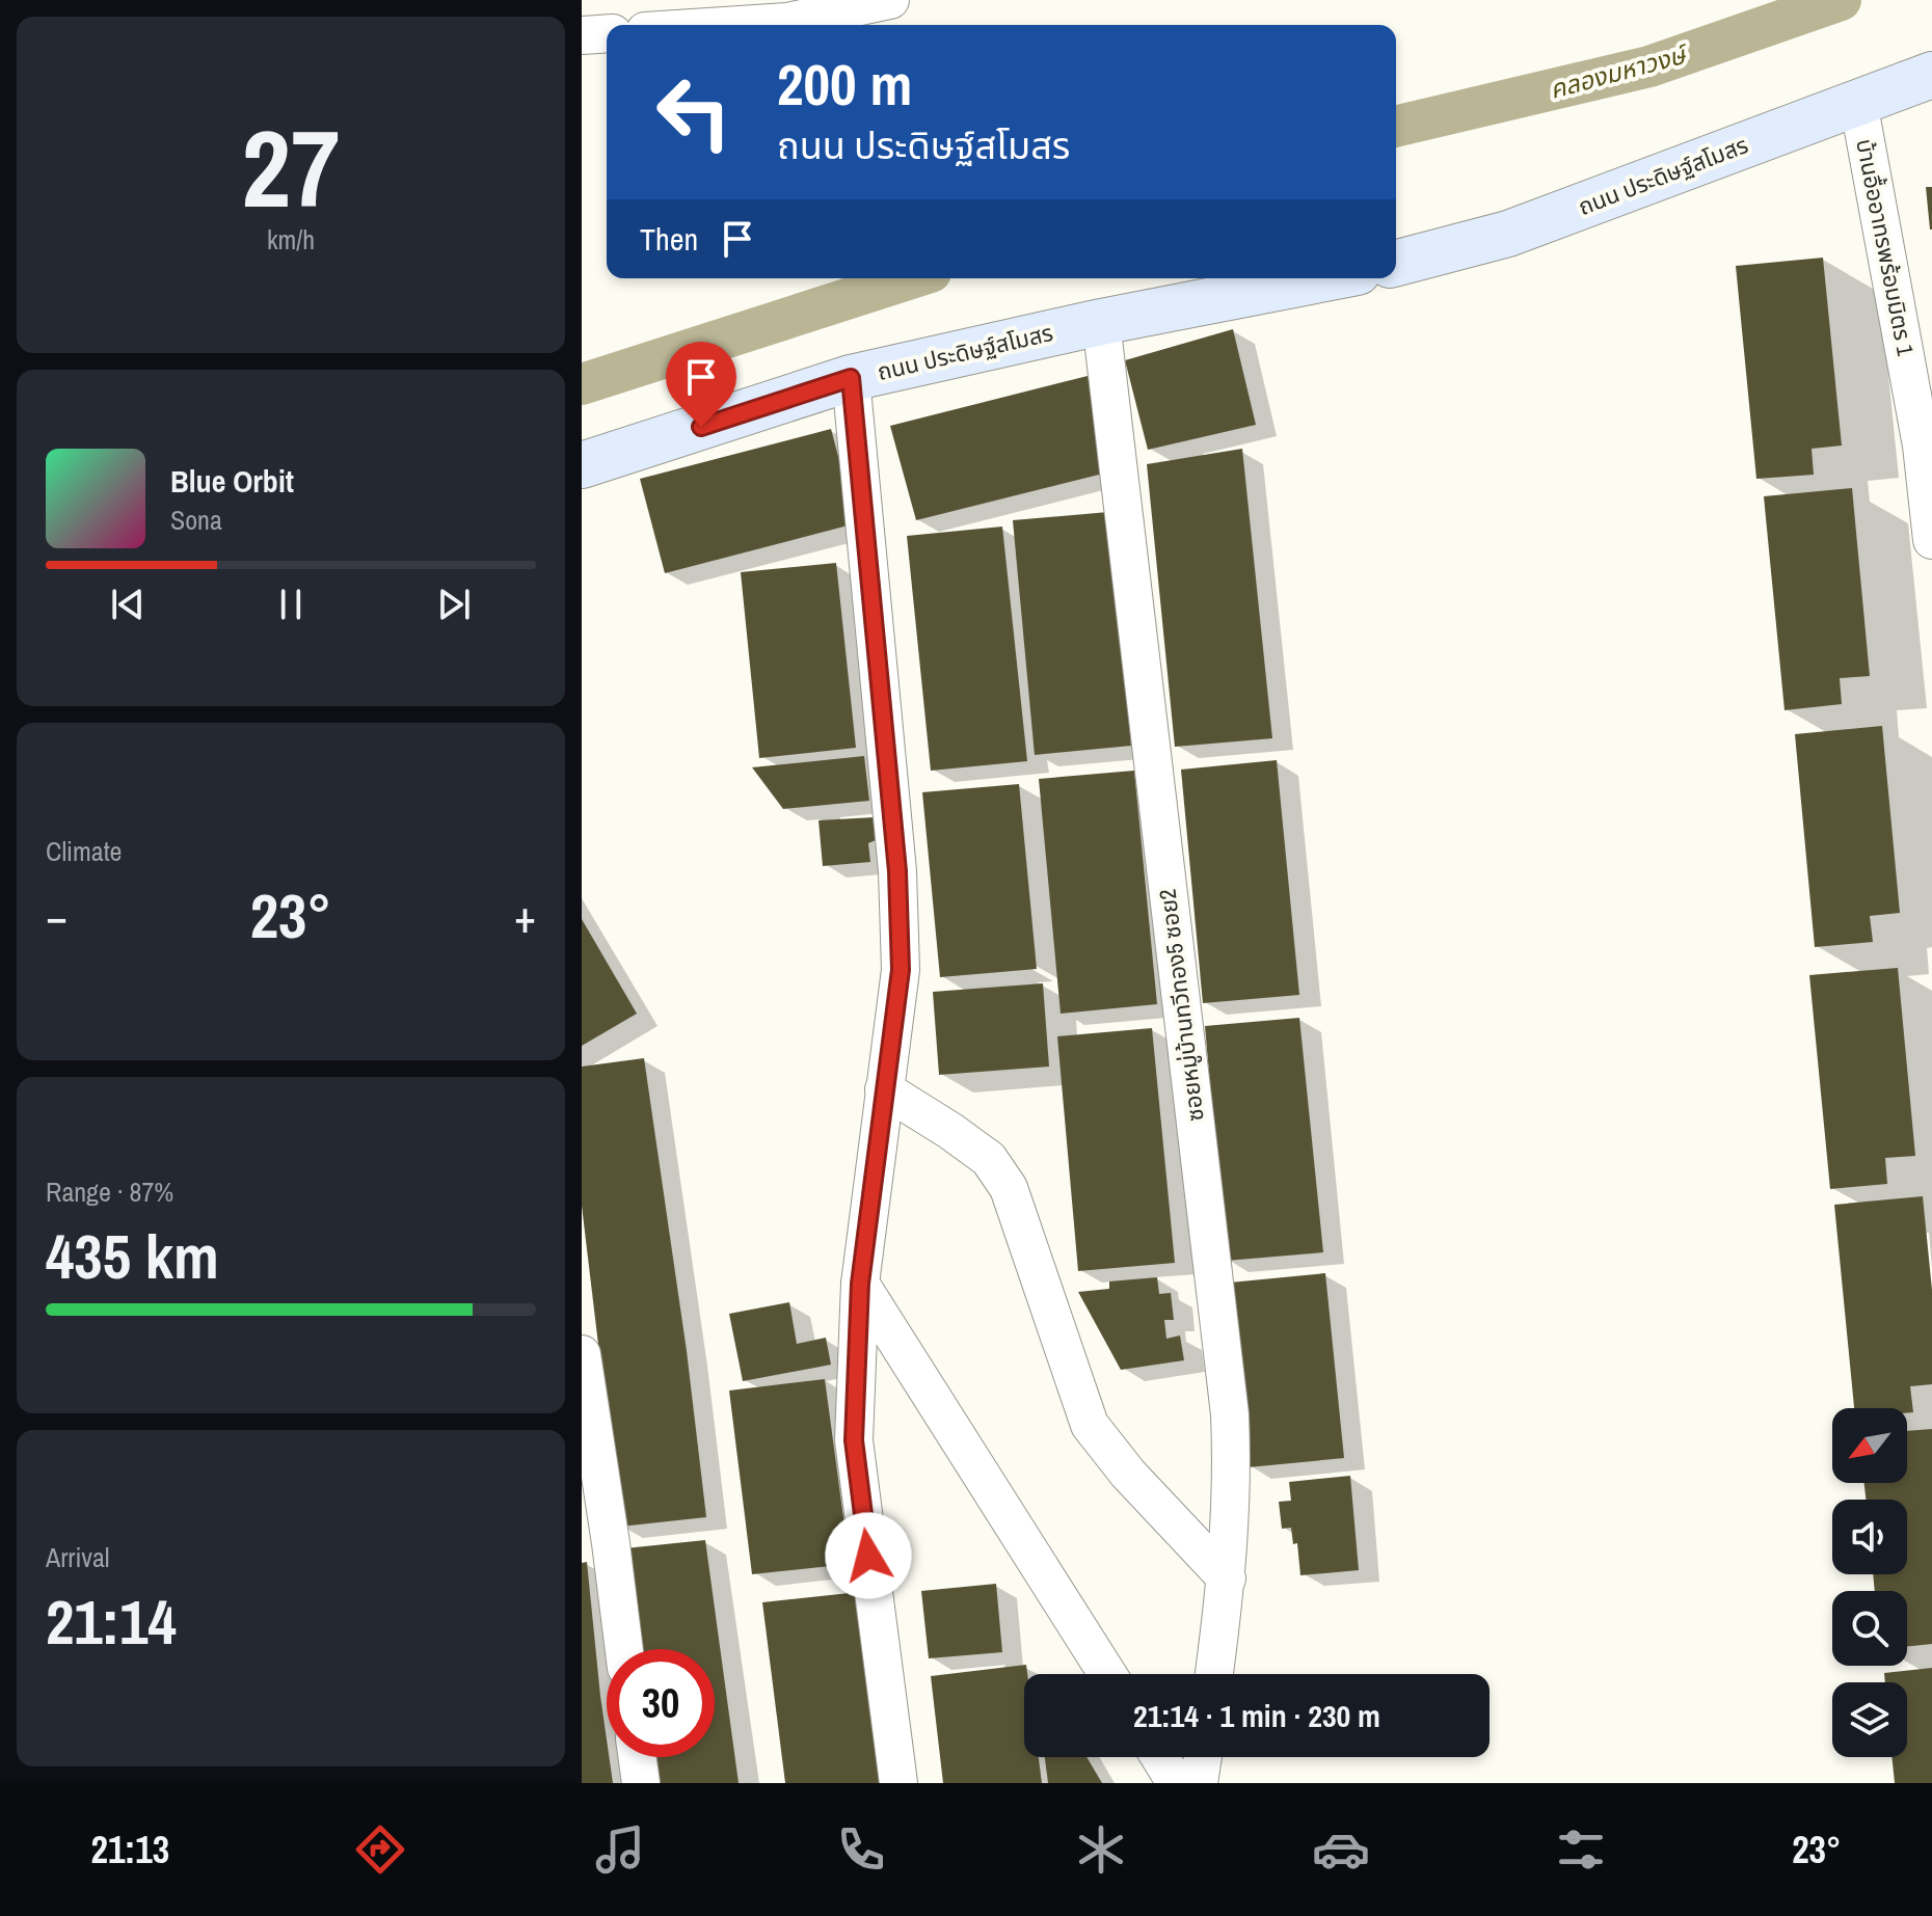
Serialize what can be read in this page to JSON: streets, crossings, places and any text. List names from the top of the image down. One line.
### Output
{"streets":{"street":["ถนน ประดิษฐ์สโมสร","บ้านอื้ออาทรพร้อมมิตร 1","ซอยหมู่บ้านทวีทอง5 ซอย2"]},"crossings":[["ถนน ประดิษฐ์สโมสร","บ้านอื้ออาทรพร้อมมิตร 1"],["ถนน ประดิษฐ์สโมสร","ซอยหมู่บ้านทวีทอง5 ซอย2"]],"water":["คลองมหาวงษ์"],"north":"bottom left","page":{"tile":[["27","km/h"],"Climate",["Range · 87%","435 km"],["Arrival","21:14"]],"turn":["200 m","ถนน ประดิษฐ์สโมสร"],"then":"Then","song":["Blue Orbit","Sona"],"heat":["−","23°","+"],"limit":"30","trip":"21:14 · 1 min · 230 m","tabs":["21:13","23°"]}}
